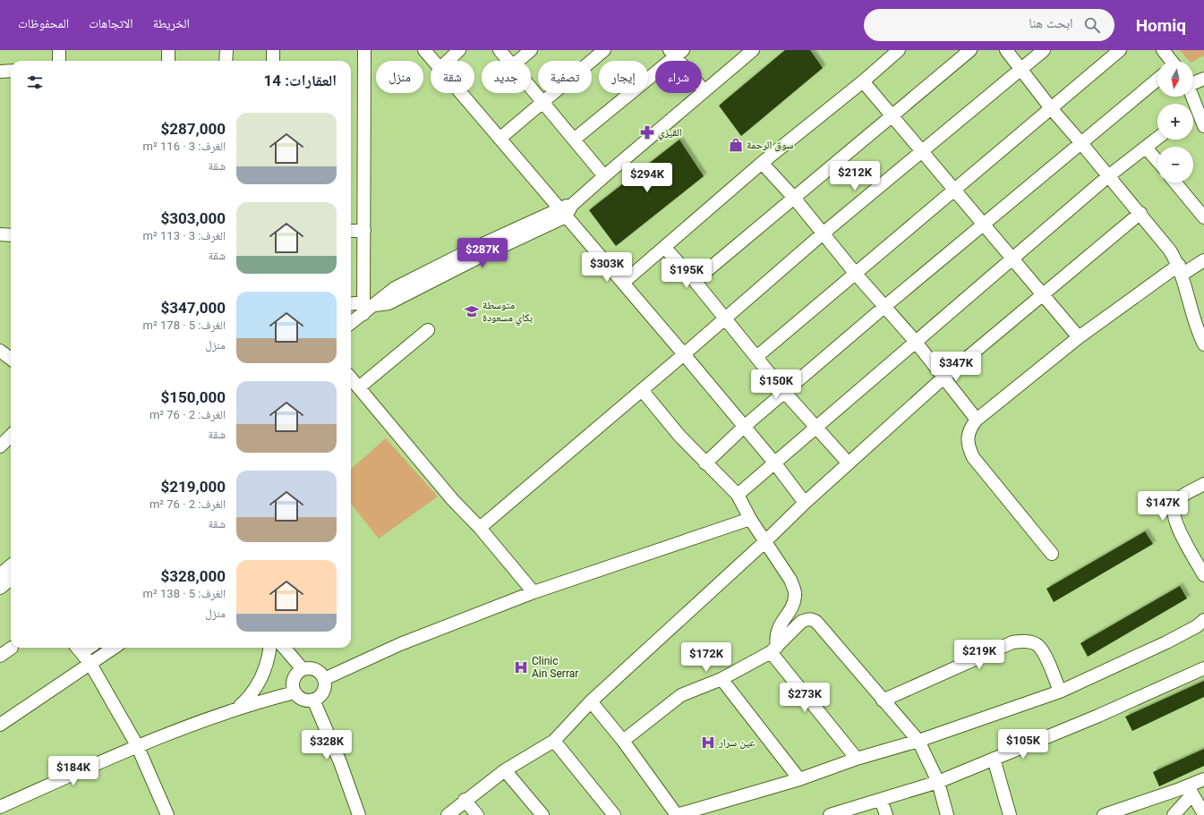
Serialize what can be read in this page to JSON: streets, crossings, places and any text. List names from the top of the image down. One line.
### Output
{"places":{"pharmacy":["القيزي"],"shop":["سوق الرحمة"],"school or university":["متوسطة بكاي مسعودة"],"hospital":["Clinic Ain Serrar","عين سرار"]},"north":"bottom","page":{"header":"Homiq","search":"ابحث هنا","nav":["الخريطة","الاتجاهات","المحفوظات"],"map_buttons":["+","−"],"chip":["شراء","إيجار","تصفية","جديد","شقة","منزل"],"heading":"العقارات: 14","list":[{"name":"$287,000","note":"الغرف: 3 · 116 m² · شقة"},{"name":"$303,000","note":"الغرف: 3 · 113 m² · شقة"},{"name":"$347,000","note":"الغرف: 5 · 178 m² · منزل"},{"name":"$150,000","note":"الغرف: 2 · 76 m² · شقة"},{"name":"$219,000","note":"الغرف: 2 · 76 m² · شقة"},{"name":"$328,000","note":"الغرف: 5 · 138 m² · منزل"}],"price":["$212K","$294K","$287K","$303K","$195K","$347K","$150K","$147K","$219K","$172K","$273K","$105K","$328K","$184K"]}}
